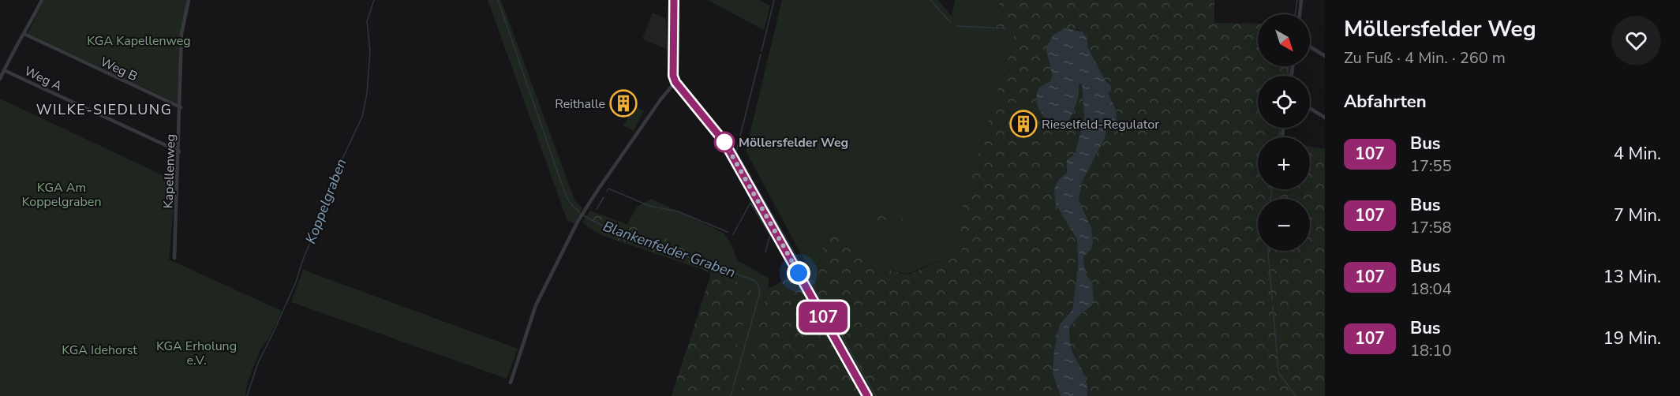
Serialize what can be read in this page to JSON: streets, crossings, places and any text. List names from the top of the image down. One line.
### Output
{"streets":{"street":["Weg B","Weg A","Kapellenweg"]},"crossings":[["Weg B","Kapellenweg"],["Weg A","Kapellenweg"]],"districts":["WILKE-SIEDLUNG"],"water":["Koppelgraben","Blankenfelder Graben"],"parks":["KGA Kapellenweg","KGA Am Koppelgraben","KGA Erholung e.V.","KGA Idehorst"],"places":{"building":["Reithalle","Rieselfeld-Regulator"],"other":["Möllersfelder Weg"]},"lines":["bus line 107"],"north":"bottom right","page":{"on_map":"107","heading":[["Möllersfelder Weg","Zu Fuß · 4 Min. · 260 m"],"Abfahrten"],"map_buttons":["+","−"],"list":[{"mark":"107","name":"Bus","note":"17:55","value":"4 Min."},{"mark":"107","name":"Bus","note":"17:58","value":"7 Min."},{"mark":"107","name":"Bus","note":"18:04","value":"13 Min."},{"mark":"107","name":"Bus","note":"18:10","value":"19 Min."}]}}
